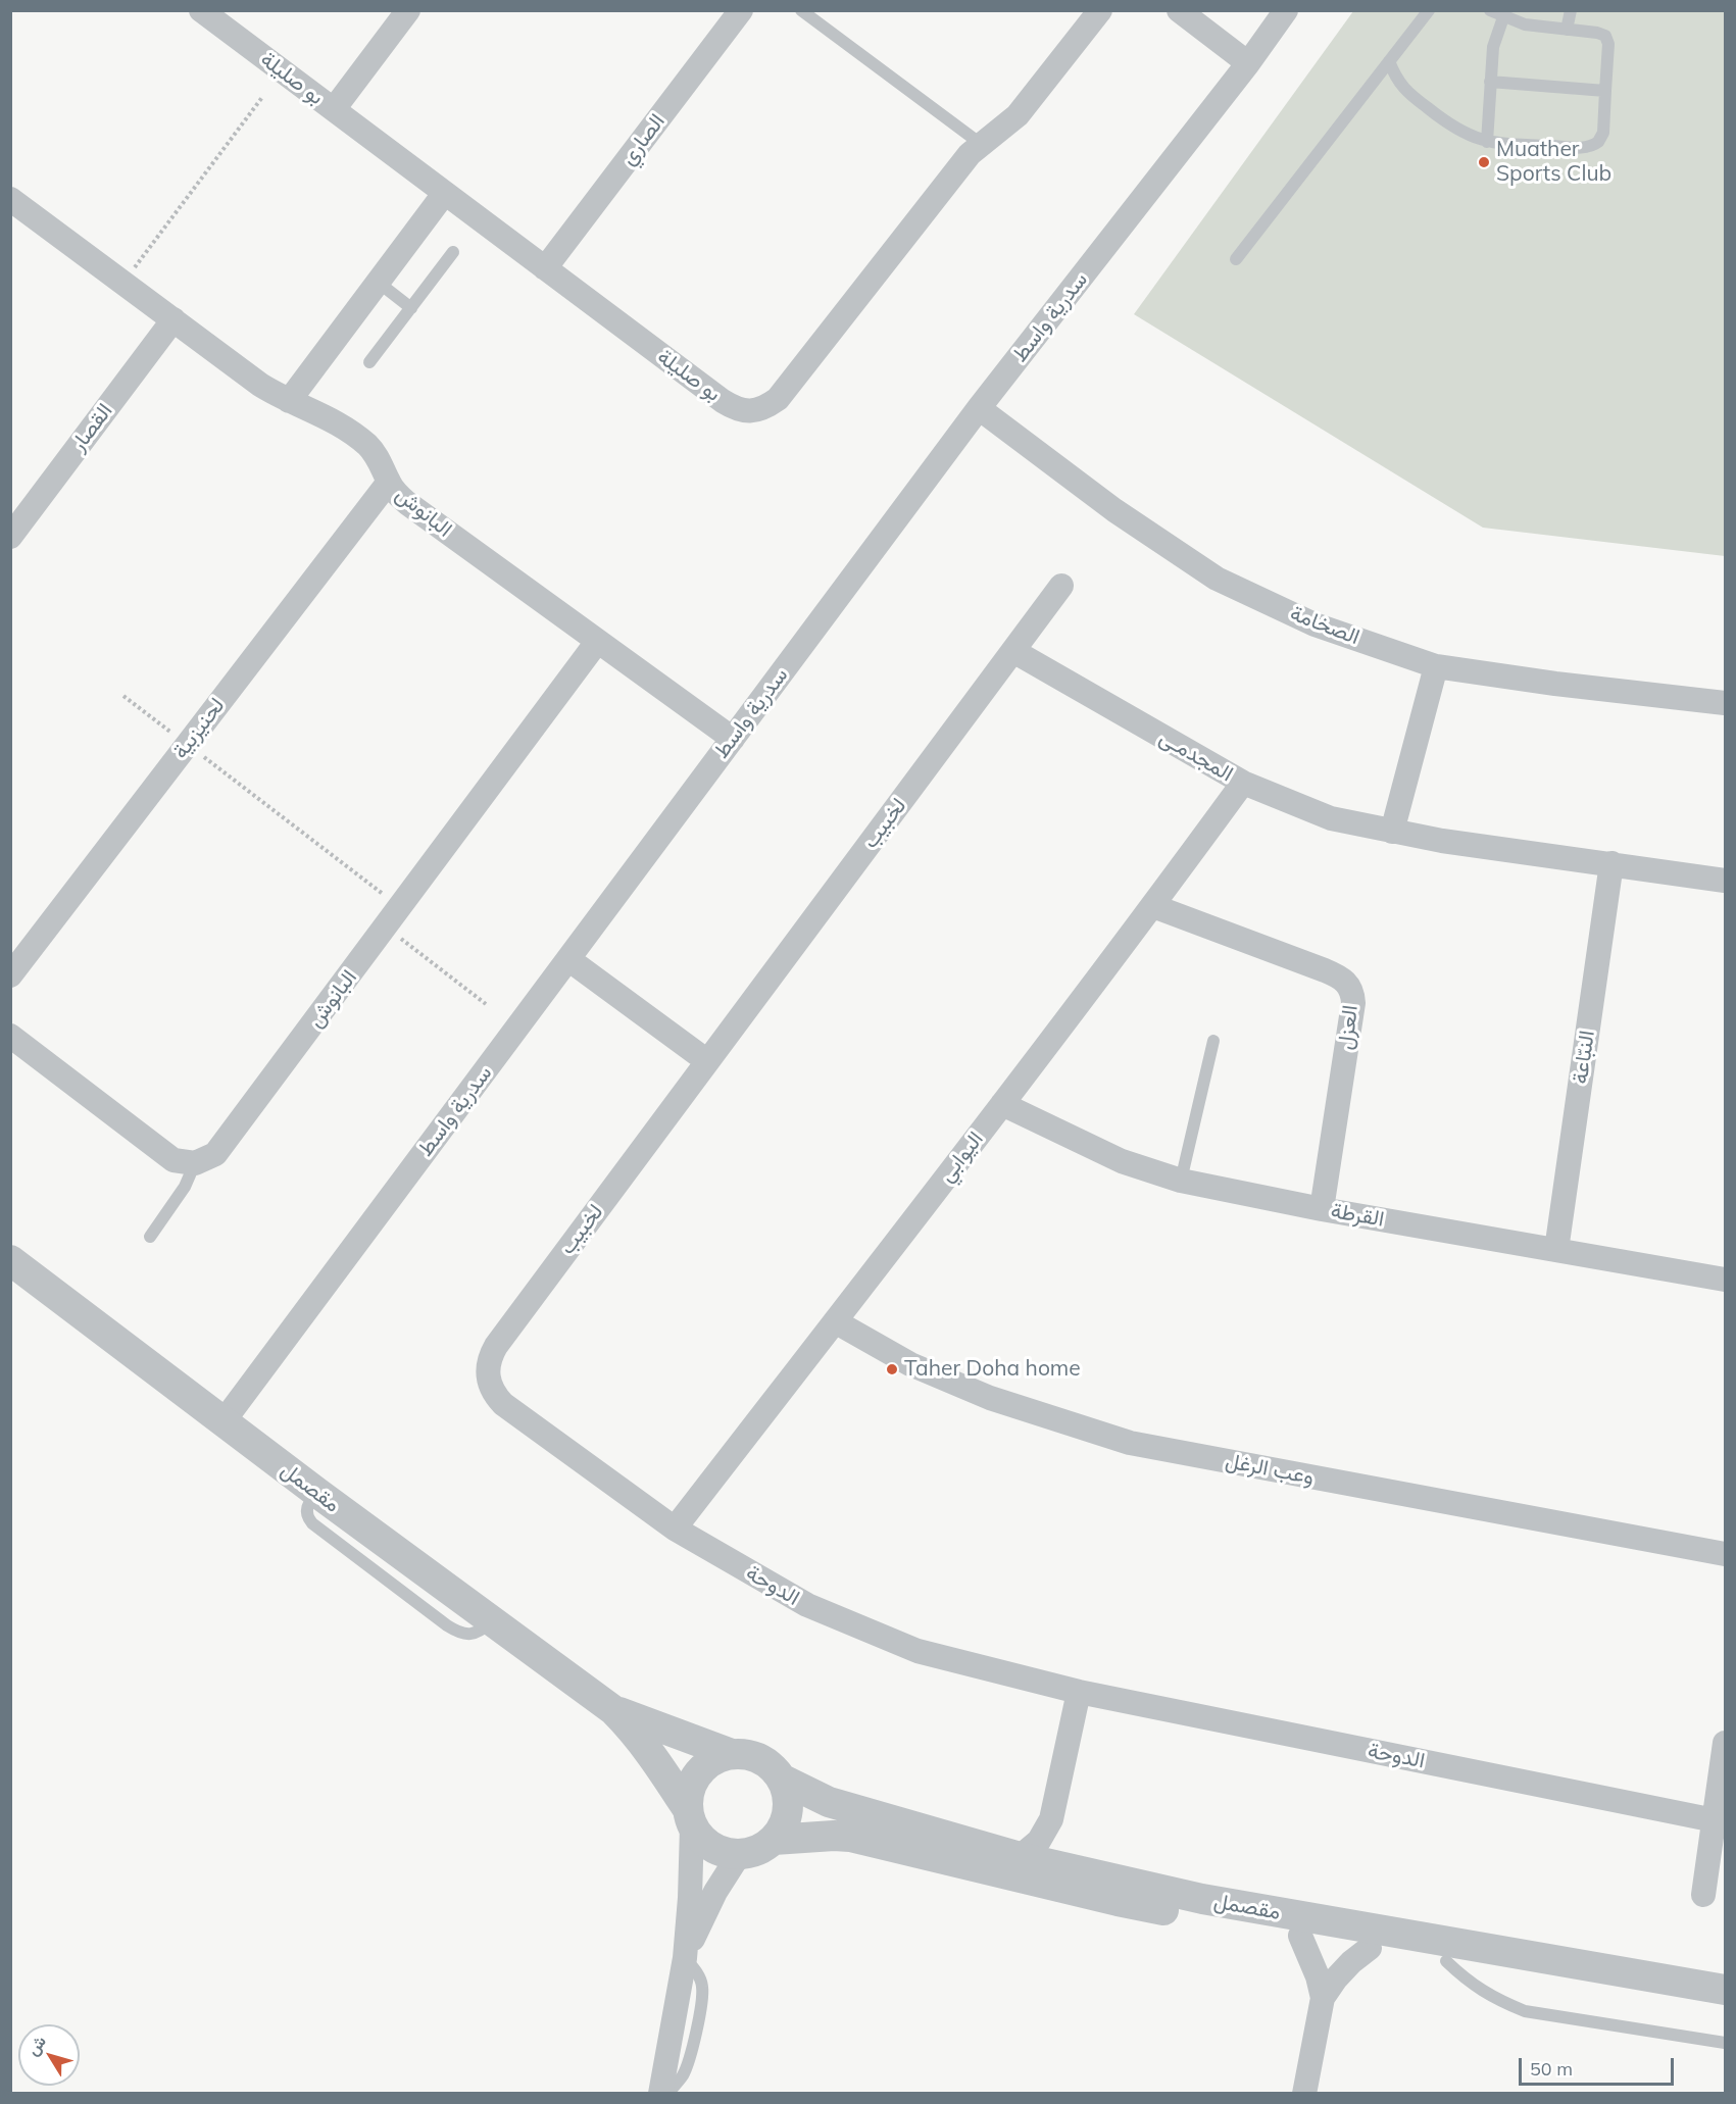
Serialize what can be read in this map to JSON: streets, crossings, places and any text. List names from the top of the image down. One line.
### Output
{"streets":{"street":["بو صليلة","الصاري","سدرية واسط","القصار","البانوش","الصخامة","لحنيزبية","المجدمـى","لخبيب","العزل","النبّاعة","اليوابي","القرطة","وعب الرغل","مقصمل","الدوحة"]},"crossings":[["بو صليلة","الصاري"],["سدرية واسط","البانوش"],["سدرية واسط","الصخامة"],["سدرية واسط","مقصمل"],["القصار","البانوش"],["البانوش","لحنيزبية"],["المجدمـى","لخبيب"],["المجدمـى","النبّاعة"],["المجدمـى","اليوابي"],["لخبيب","الدوحة"],["العزل","اليوابي"],["العزل","القرطة"],["النبّاعة","القرطة"],["اليوابي","القرطة"],["اليوابي","وعب الرغل"],["اليوابي","الدوحة"]],"places":["Muather Sports Club","Taher Doha home"],"scale_bar":"50 m","north":"top left"}
